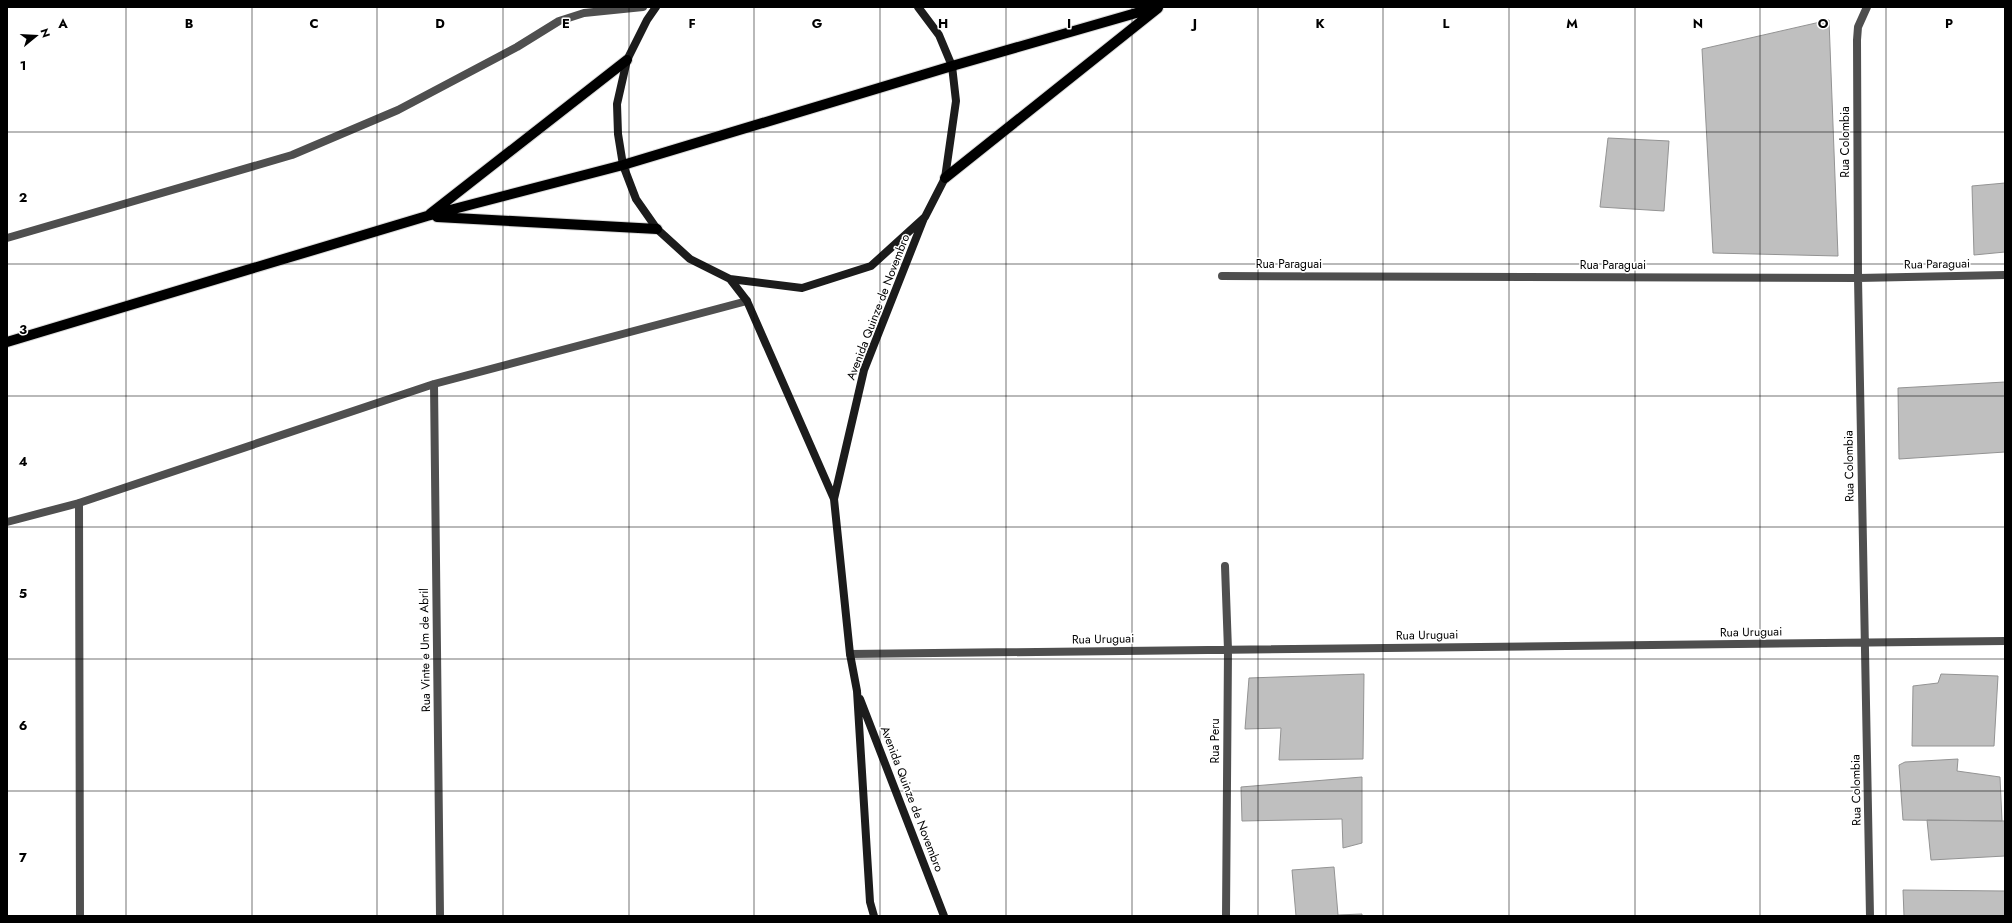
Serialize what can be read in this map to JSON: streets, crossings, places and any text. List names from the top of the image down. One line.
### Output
{"streets":{"main road":["Avenida Quinze de Novembro"],"street":["Rua Colombia","Rua Paraguai","Rua Uruguai","Rua Vinte e Um de Abril","Rua Peru"]},"crossings":[["Rua Colombia","Rua Paraguai"],["Rua Colombia","Rua Uruguai"],["Avenida Quinze de Novembro","Rua Uruguai"],["Rua Uruguai","Rua Peru"]],"north":"right","grid":{"columns":["A","B","C","D","E","F","G","H","I","J","K","L","M","N","O","P"],"rows":["1","2","3","4","5","6","7"]}}
